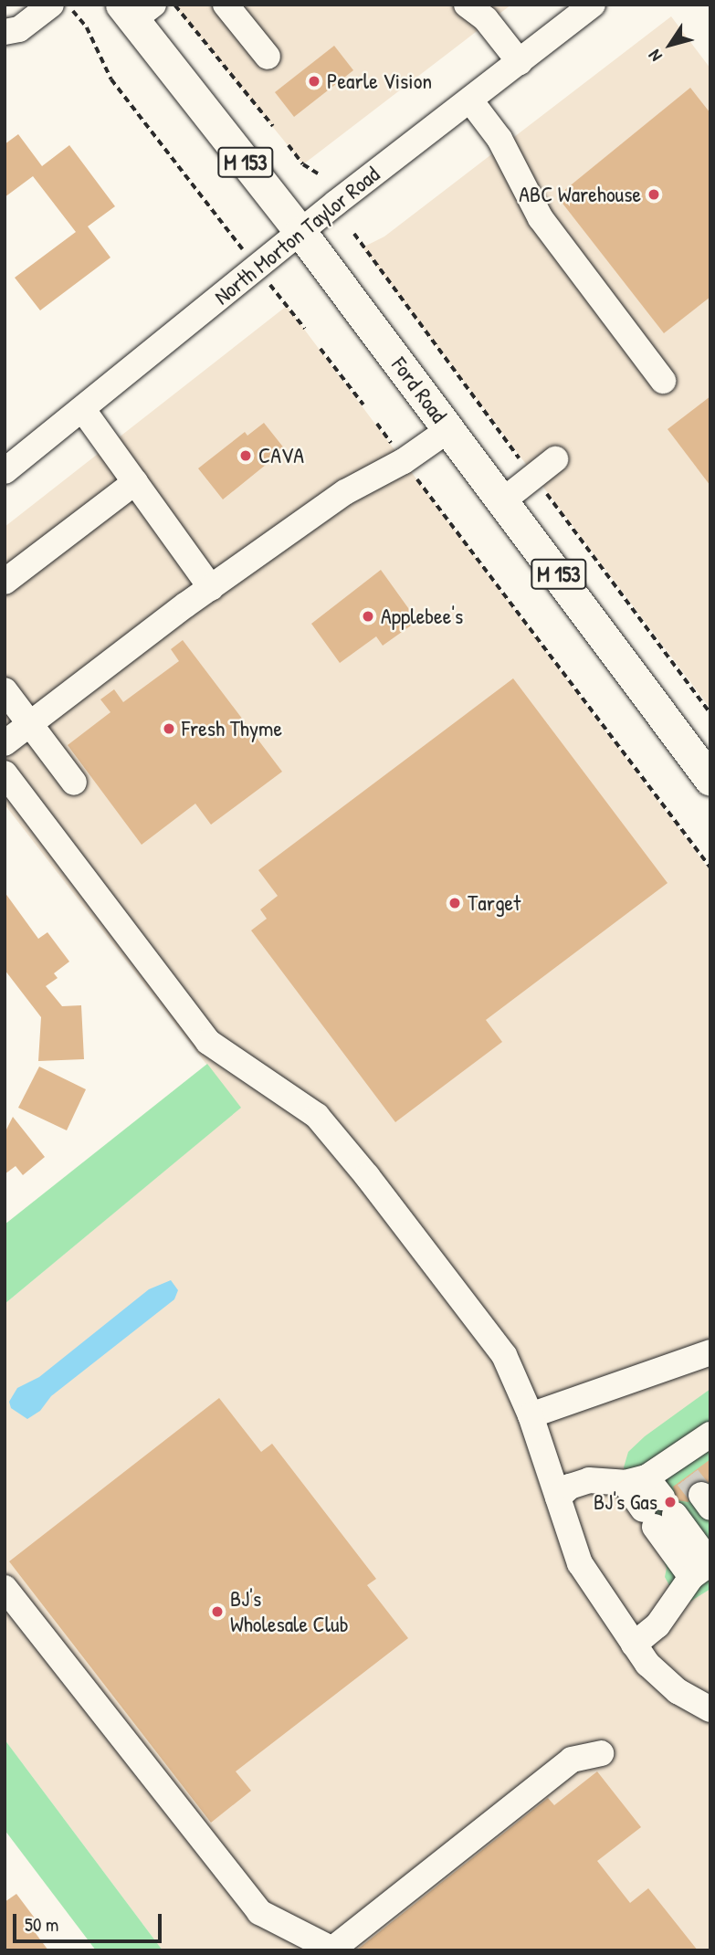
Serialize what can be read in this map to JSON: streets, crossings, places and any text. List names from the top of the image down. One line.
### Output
{"streets":{"main road":["M 153","Ford Road"],"street":["North Morton Taylor Road"]},"crossings":[["North Morton Taylor Road","Ford Road"]],"places":["Pearle Vision","ABC Warehouse","CAVA","Applebee's","Fresh Thyme","Target","BJ's Gas","BJ's Wholesale Club"],"scale_bar":"50 m","north":"bottom left"}
